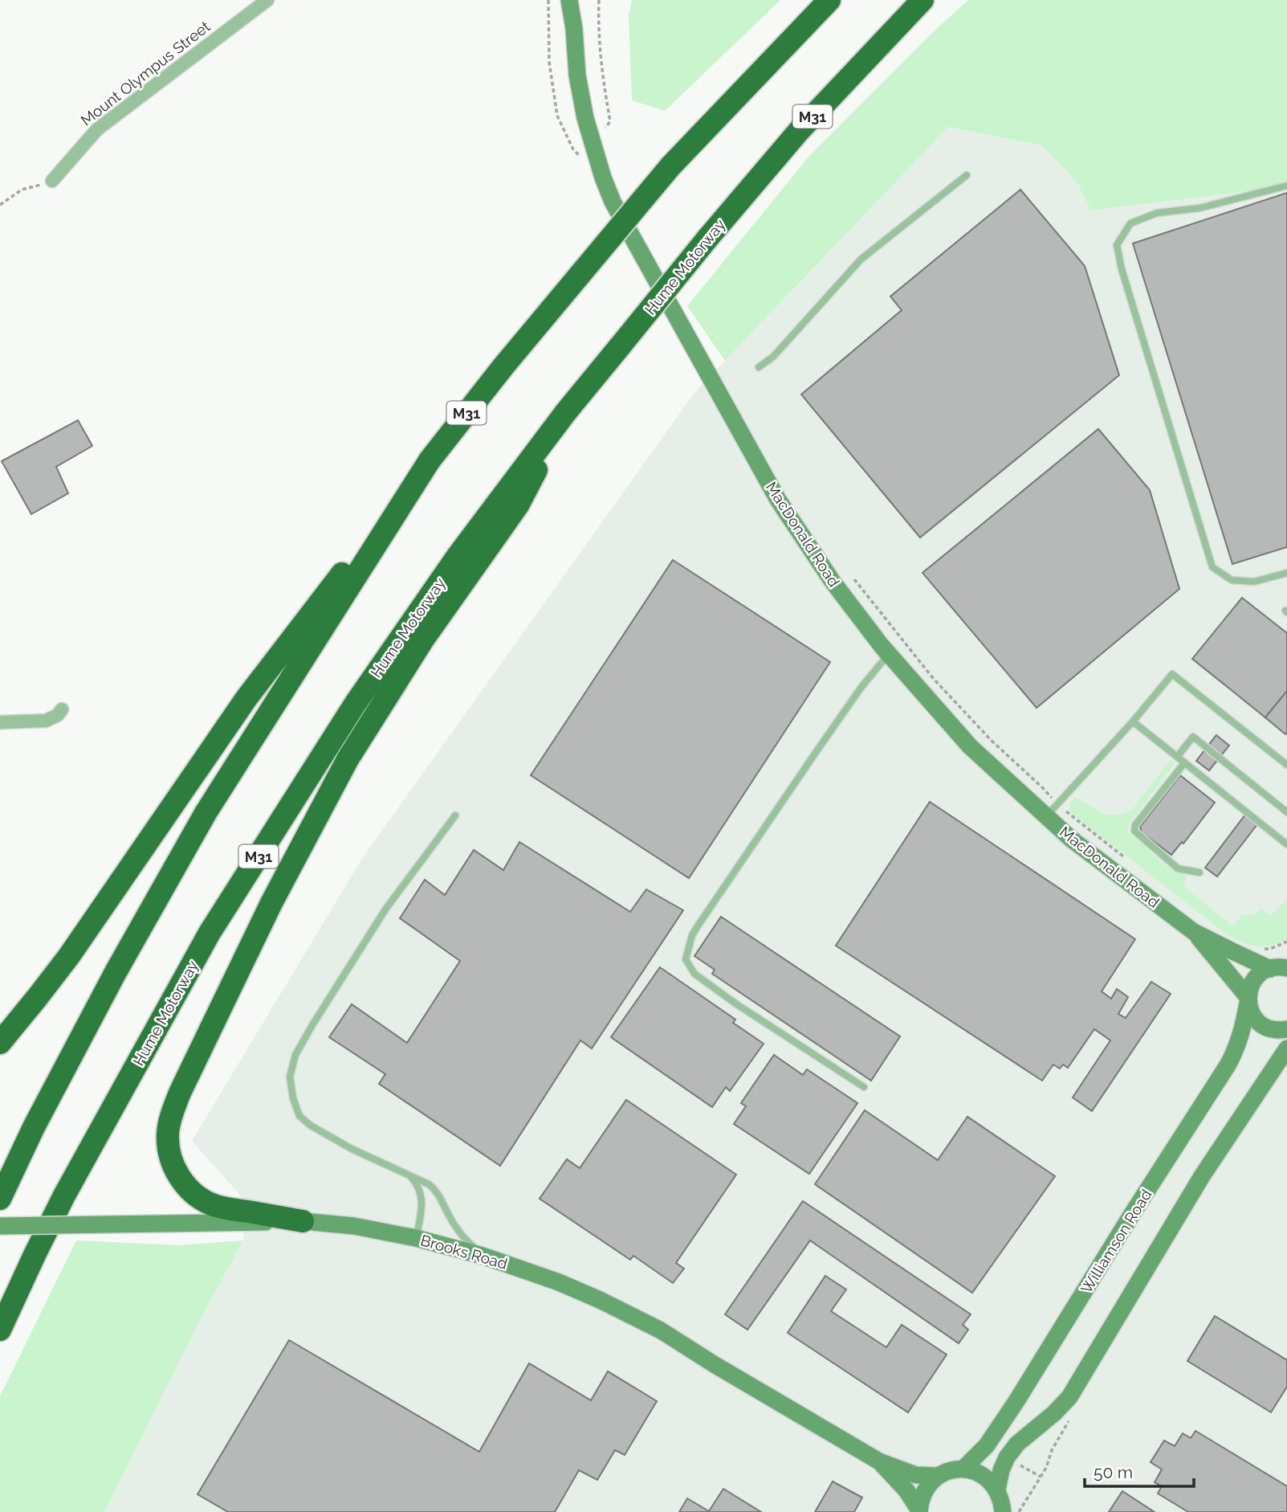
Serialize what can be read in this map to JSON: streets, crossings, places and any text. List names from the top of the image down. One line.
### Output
{"streets":{"highway":["M31","Hume Motorway"],"main road":["MacDonald Road","Williamson Road","Brooks Road"],"street":["Mount Olympus Street"]},"crossings":[["MacDonald Road","Williamson Road"]],"scale_bar":"50 m"}
